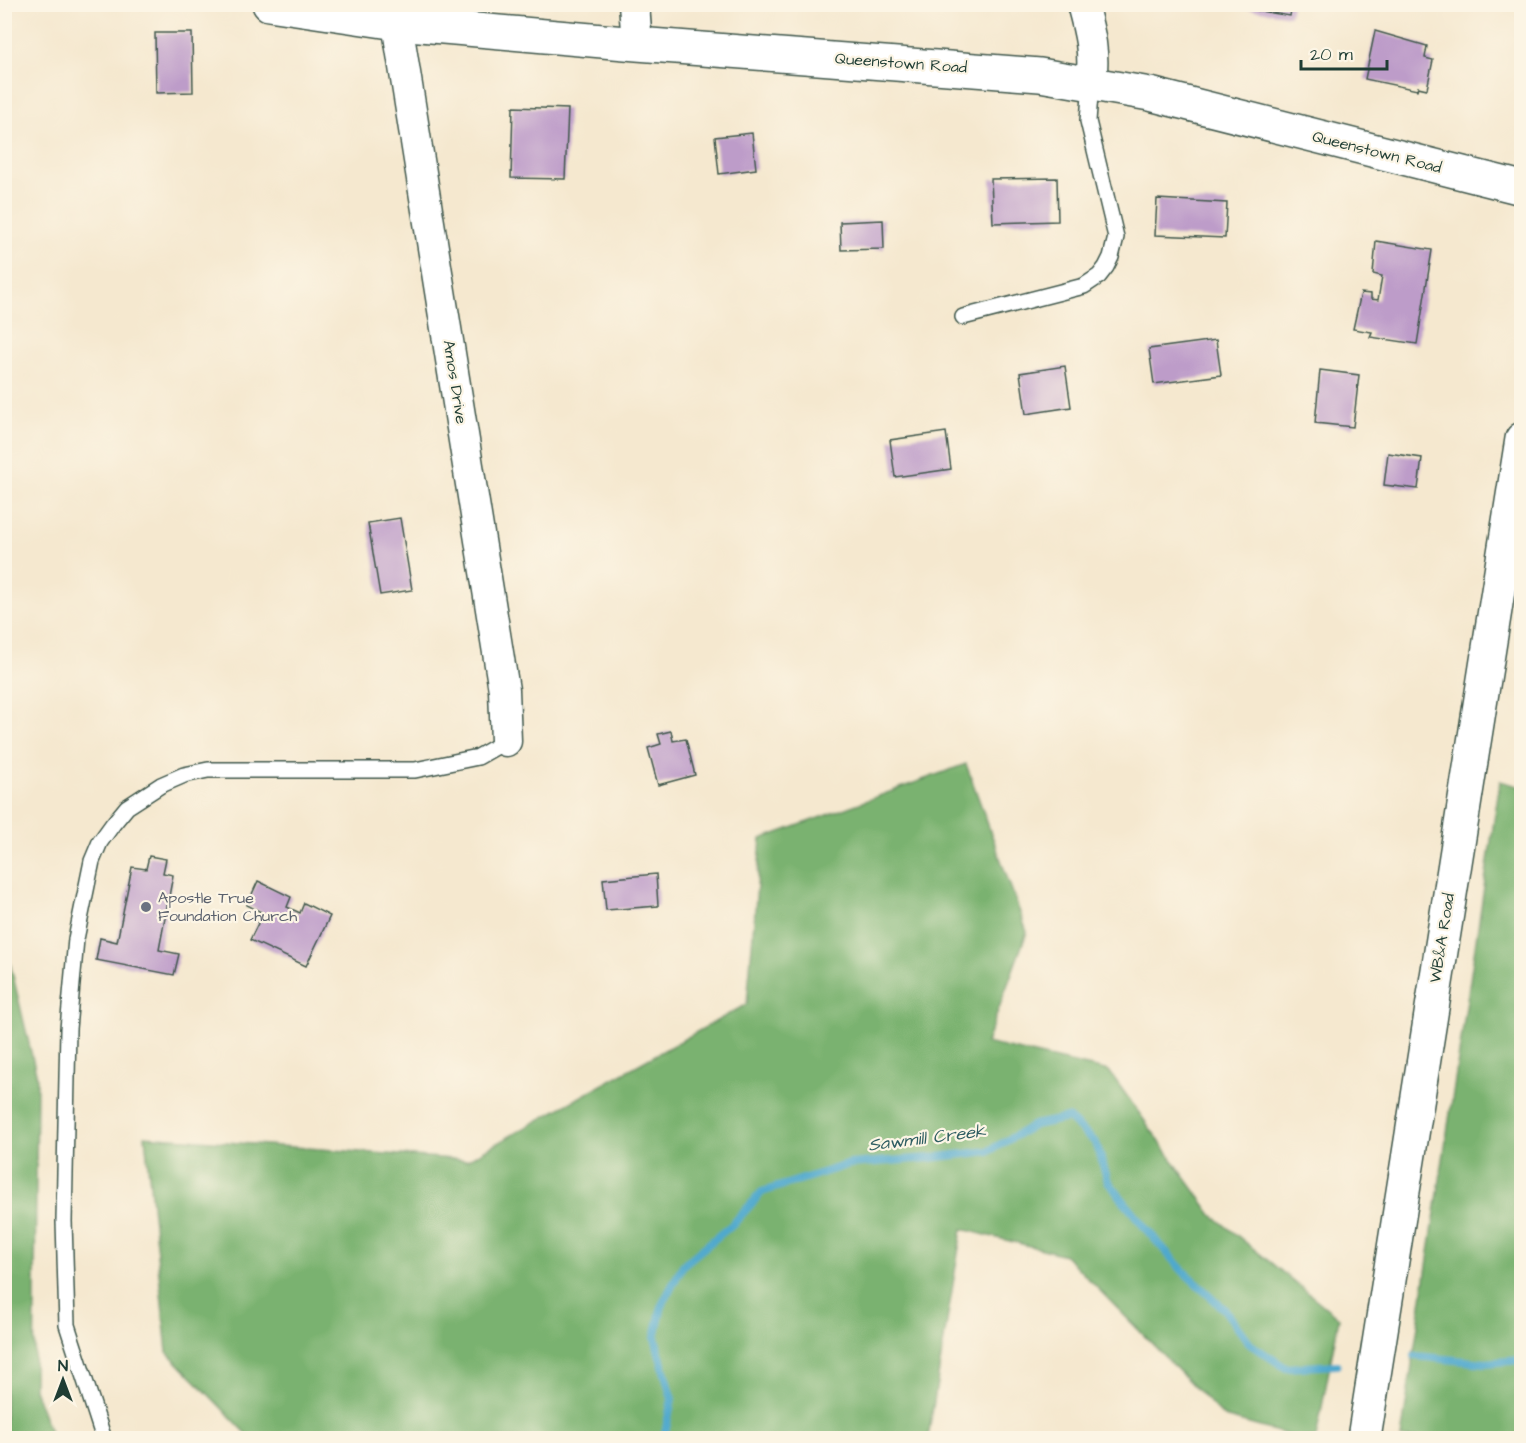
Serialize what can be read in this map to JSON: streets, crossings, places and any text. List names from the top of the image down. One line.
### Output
{"streets":{"street":["Queenstown Road","Amos Drive","WB&A Road"]},"crossings":[["Queenstown Road","Amos Drive"]],"water":["Sawmill Creek"],"places":["Apostle True Foundation Church"],"scale_bar":"20 m","north":"top"}
